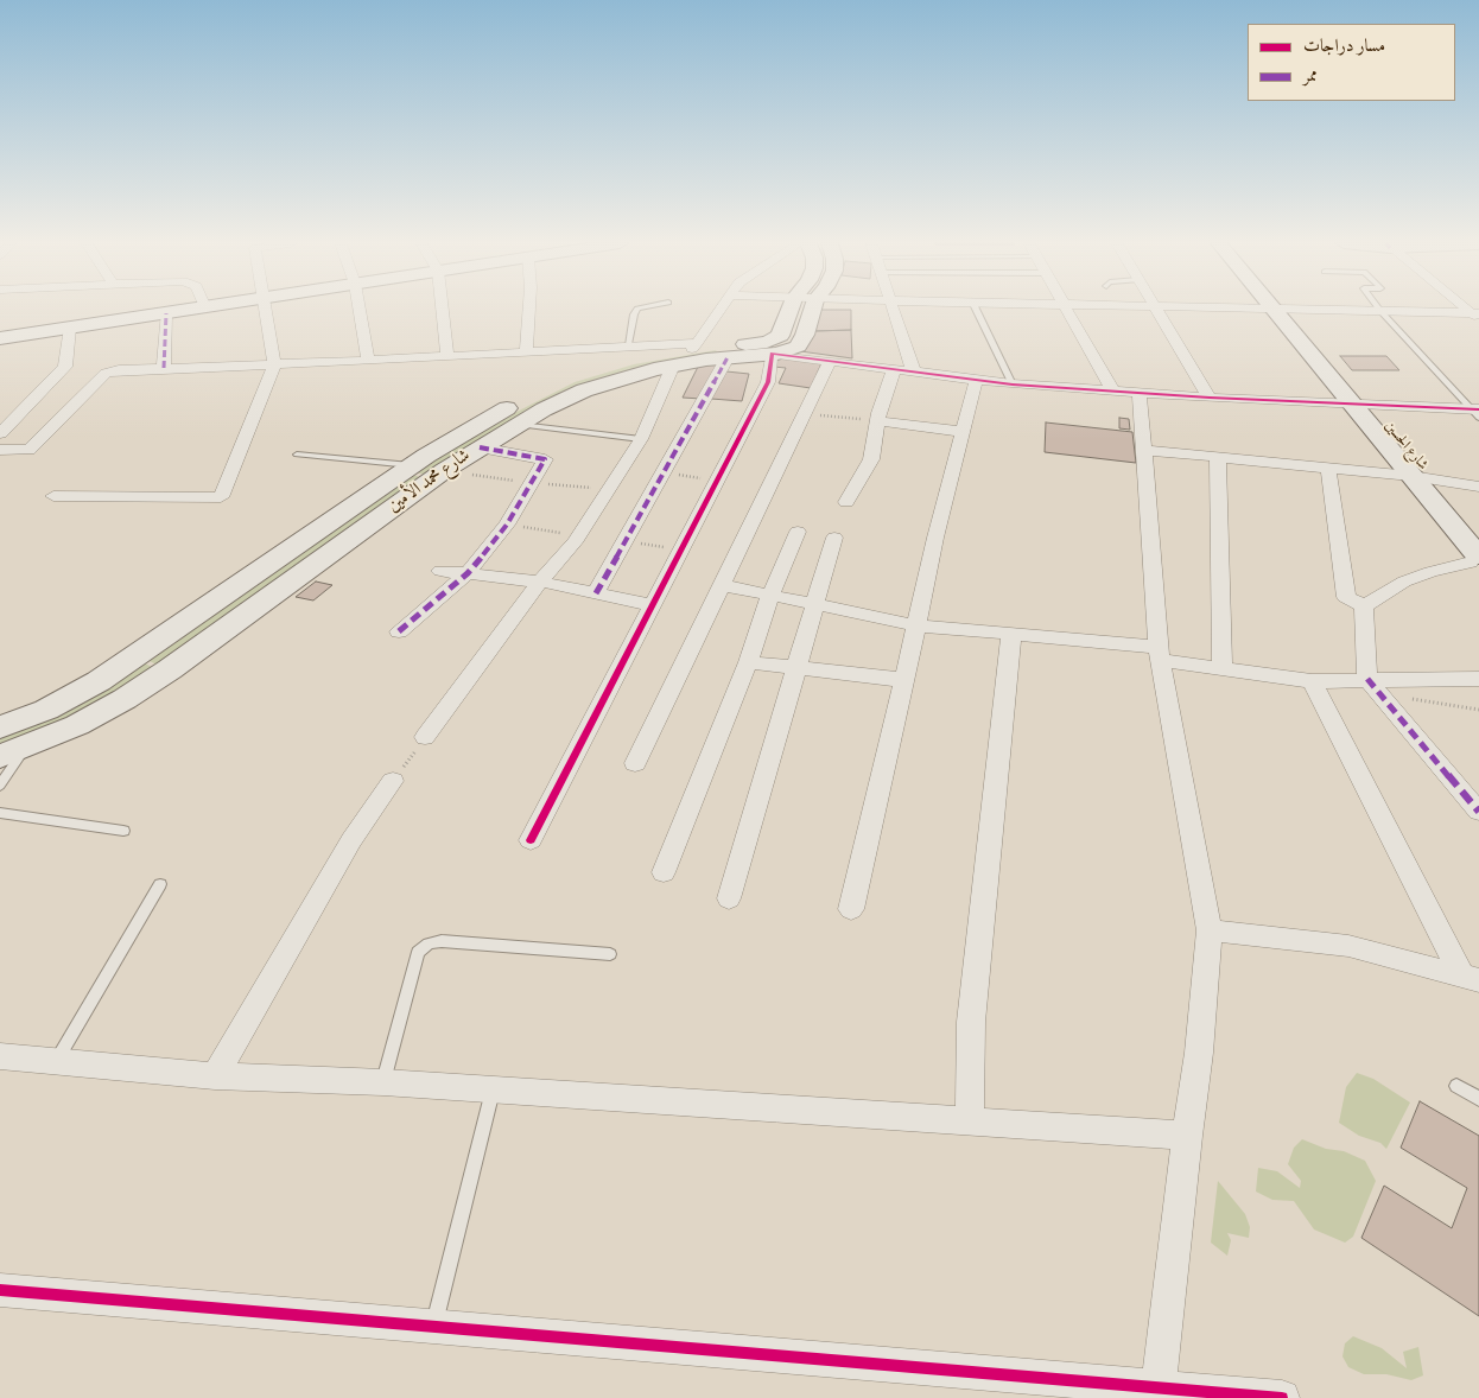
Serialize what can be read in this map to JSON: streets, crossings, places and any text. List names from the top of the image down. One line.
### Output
{"streets":{"main road":["شارع الحسين","شارع محمد الأمين"]},"legend":["مسار دراجات","ممر"]}
